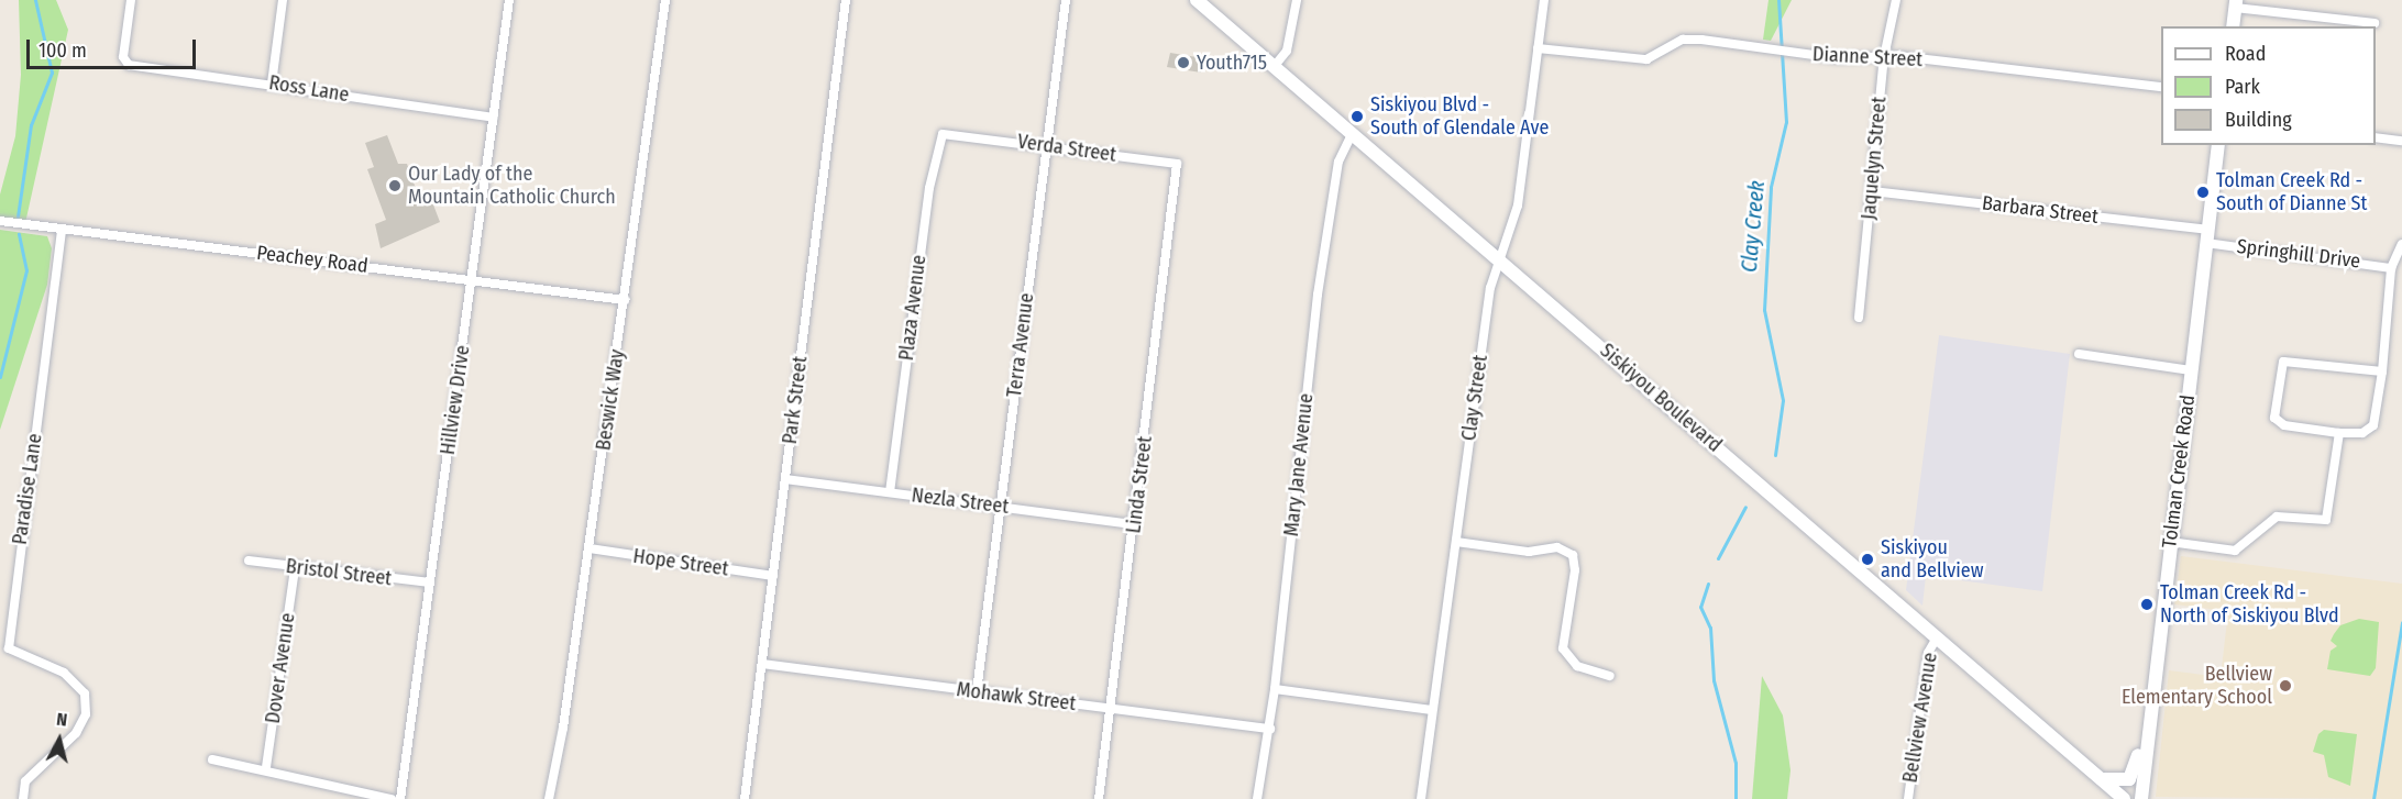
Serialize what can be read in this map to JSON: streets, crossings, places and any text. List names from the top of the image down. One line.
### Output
{"streets":{"main road":["Siskiyou Boulevard","Tolman Creek Road"],"street":["Dianne Street","Ross Lane","Verda Street","Jaquelyn Street","Barbara Street","Springhill Drive","Peachey Road","Plaza Avenue","Terra Avenue","Clay Street","Hillview Drive","Beswick Way","Park Street","Mary Jane Avenue","Linda Street","Paradise Lane","Nezla Street","Hope Street","Bristol Street","Dover Avenue","Mohawk Street","Bellview Avenue"]},"crossings":[["Dianne Street","Jaquelyn Street"],["Dianne Street","Clay Street"],["Ross Lane","Hillview Drive"],["Verda Street","Plaza Avenue"],["Verda Street","Terra Avenue"],["Verda Street","Linda Street"],["Jaquelyn Street","Barbara Street"],["Barbara Street","Springhill Drive"],["Barbara Street","Tolman Creek Road"],["Springhill Drive","Tolman Creek Road"],["Peachey Road","Hillview Drive"],["Peachey Road","Beswick Way"],["Peachey Road","Paradise Lane"],["Plaza Avenue","Nezla Street"],["Terra Avenue","Nezla Street"],["Terra Avenue","Mohawk Street"],["Clay Street","Siskiyou Boulevard"],["Siskiyou Boulevard","Mary Jane Avenue"],["Siskiyou Boulevard","Bellview Avenue"],["Hillview Drive","Bristol Street"],["Beswick Way","Hope Street"],["Park Street","Nezla Street"],["Park Street","Hope Street"],["Park Street","Mohawk Street"],["Mary Jane Avenue","Mohawk Street"],["Linda Street","Nezla Street"],["Linda Street","Mohawk Street"],["Bristol Street","Dover Avenue"]],"water":["Clay Creek"],"places":["Youth715","Siskiyou Blvd - South of Glendale Ave","Our Lady of the Mountain Catholic Church","Tolman Creek Rd - South of Dianne St","Siskiyou and Bellview","Tolman Creek Rd - North of Siskiyou Blvd","Bellview Elementary School"],"legend":["Road","Park","Building"],"scale_bar":"100 m","north":"top"}
